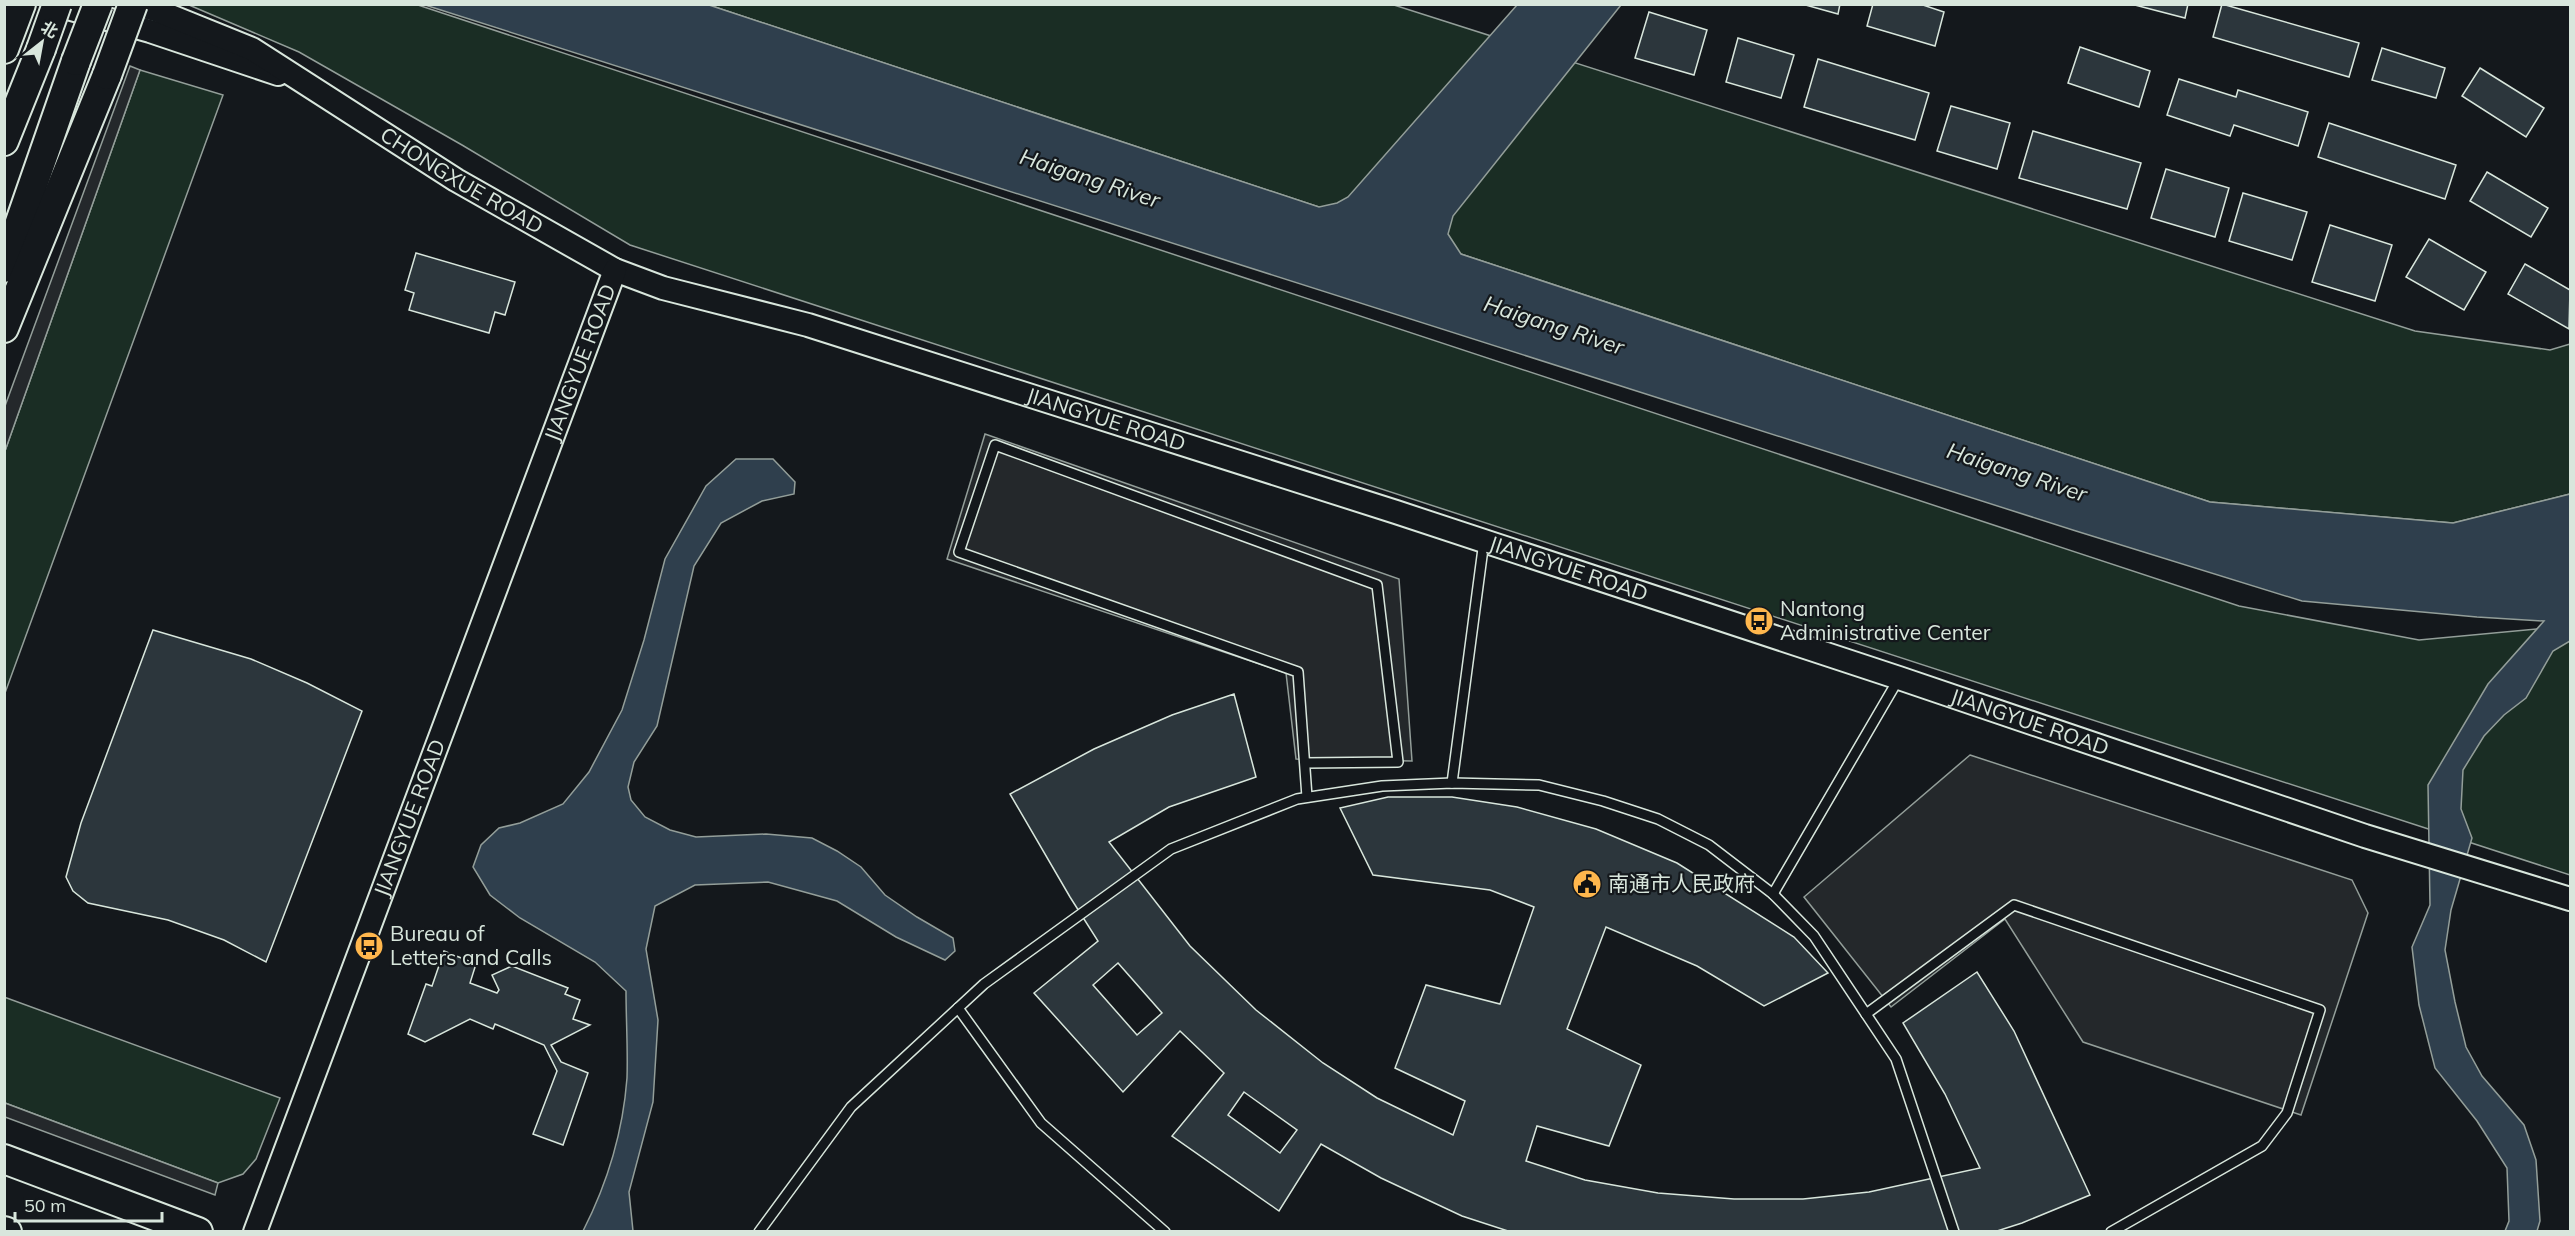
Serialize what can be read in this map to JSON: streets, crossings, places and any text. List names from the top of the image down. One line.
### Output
{"streets":{"street":["CHONGXUE ROAD","JIANGYUE ROAD"]},"crossings":[["CHONGXUE ROAD","JIANGYUE ROAD"]],"water":["Haigang River"],"places":{"bus stop":["Nantong Administrative Center","Bureau of Letters and Calls"],"public building":["南通市人民政府"]},"scale_bar":"50 m","north":"top right"}
